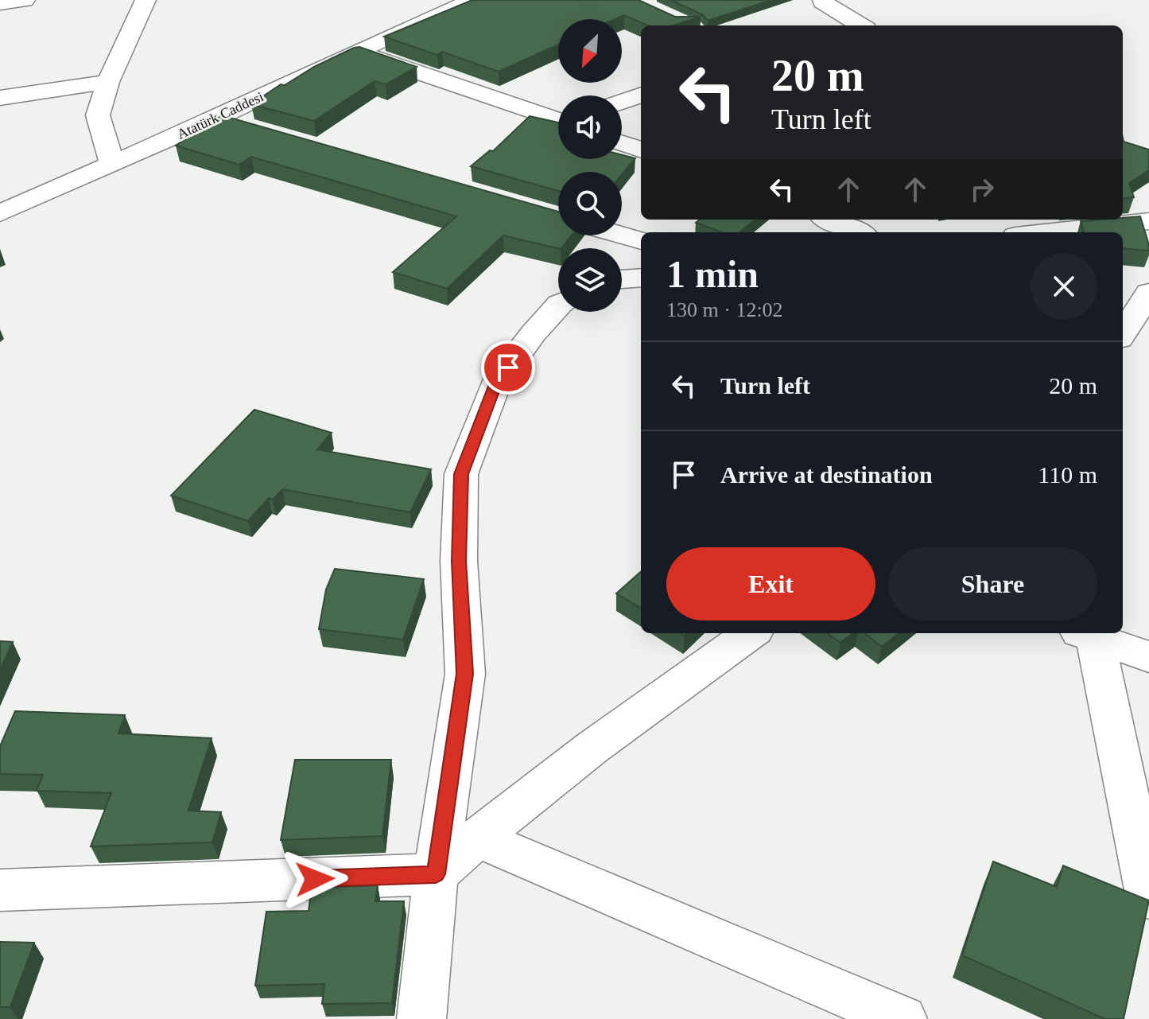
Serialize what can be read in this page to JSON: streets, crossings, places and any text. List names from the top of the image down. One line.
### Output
{"streets":{"street":["Atatürk Caddesi"]},"north":"bottom left","page":{"turn":["20 m","Turn left"],"heading":["1 min","130 m · 12:02"],"list":[{"name":"Turn left","value":"20 m"},{"name":"Arrive at destination","value":"110 m"}],"buttons":["Exit","Share"]}}
